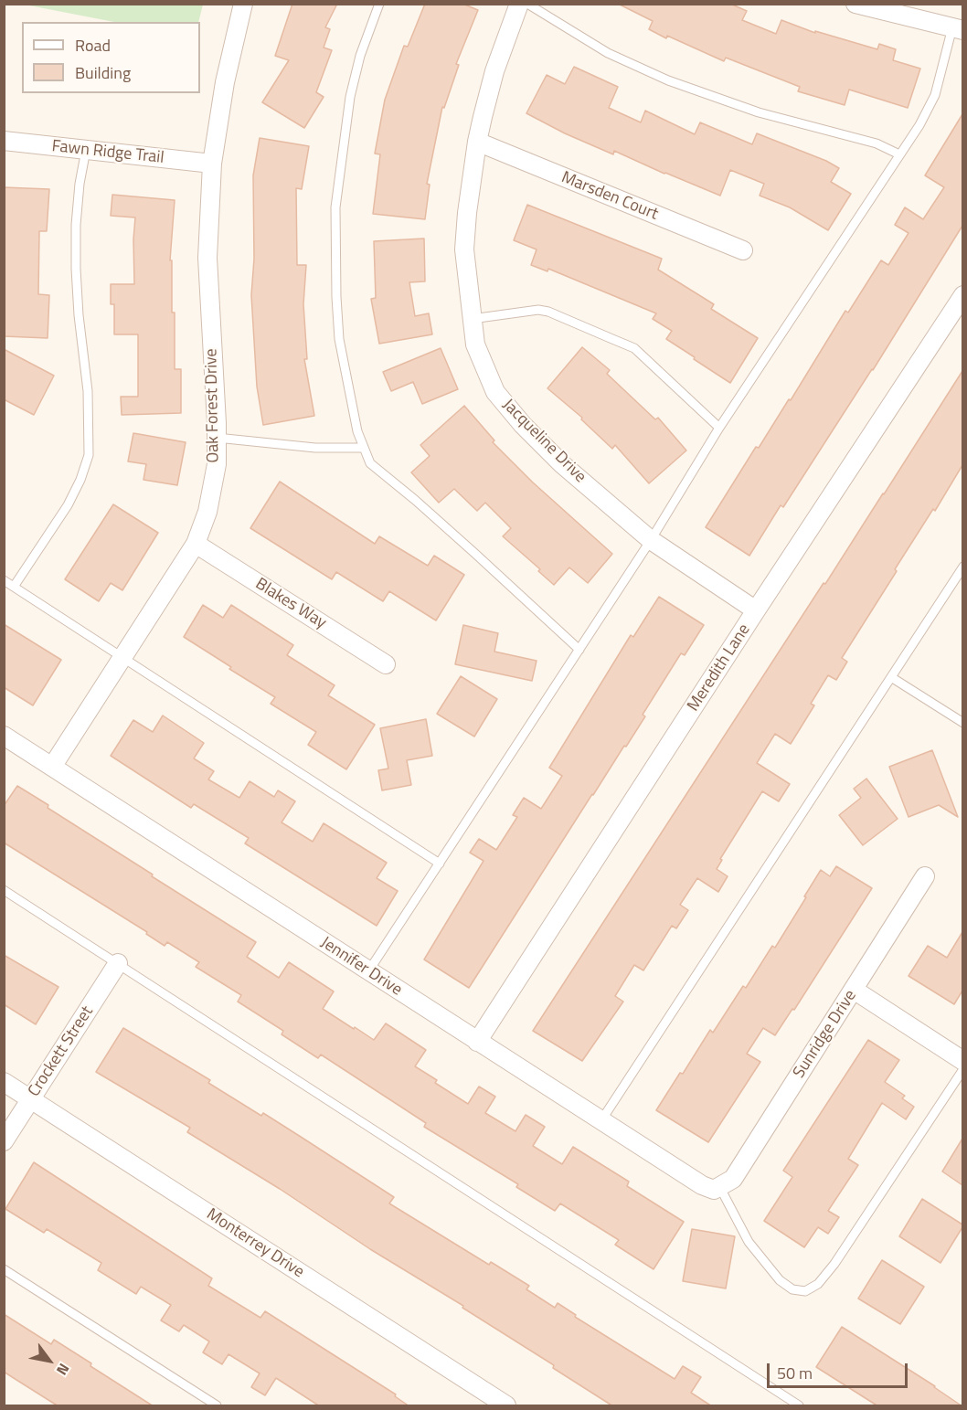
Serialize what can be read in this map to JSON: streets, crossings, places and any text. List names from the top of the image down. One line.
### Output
{"streets":{"street":["Fawn Ridge Trail","Marsden Court","Oak Forest Drive","Jacqueline Drive","Blakes Way","Meredith Lane","Jennifer Drive","Sunridge Drive","Crockett Street","Monterrey Drive"]},"crossings":[["Fawn Ridge Trail","Oak Forest Drive"],["Marsden Court","Jacqueline Drive"],["Oak Forest Drive","Blakes Way"],["Oak Forest Drive","Jennifer Drive"],["Jacqueline Drive","Meredith Lane"],["Meredith Lane","Jennifer Drive"],["Jennifer Drive","Sunridge Drive"],["Crockett Street","Monterrey Drive"]],"legend":["Road","Building"],"scale_bar":"50 m","north":"bottom right"}
